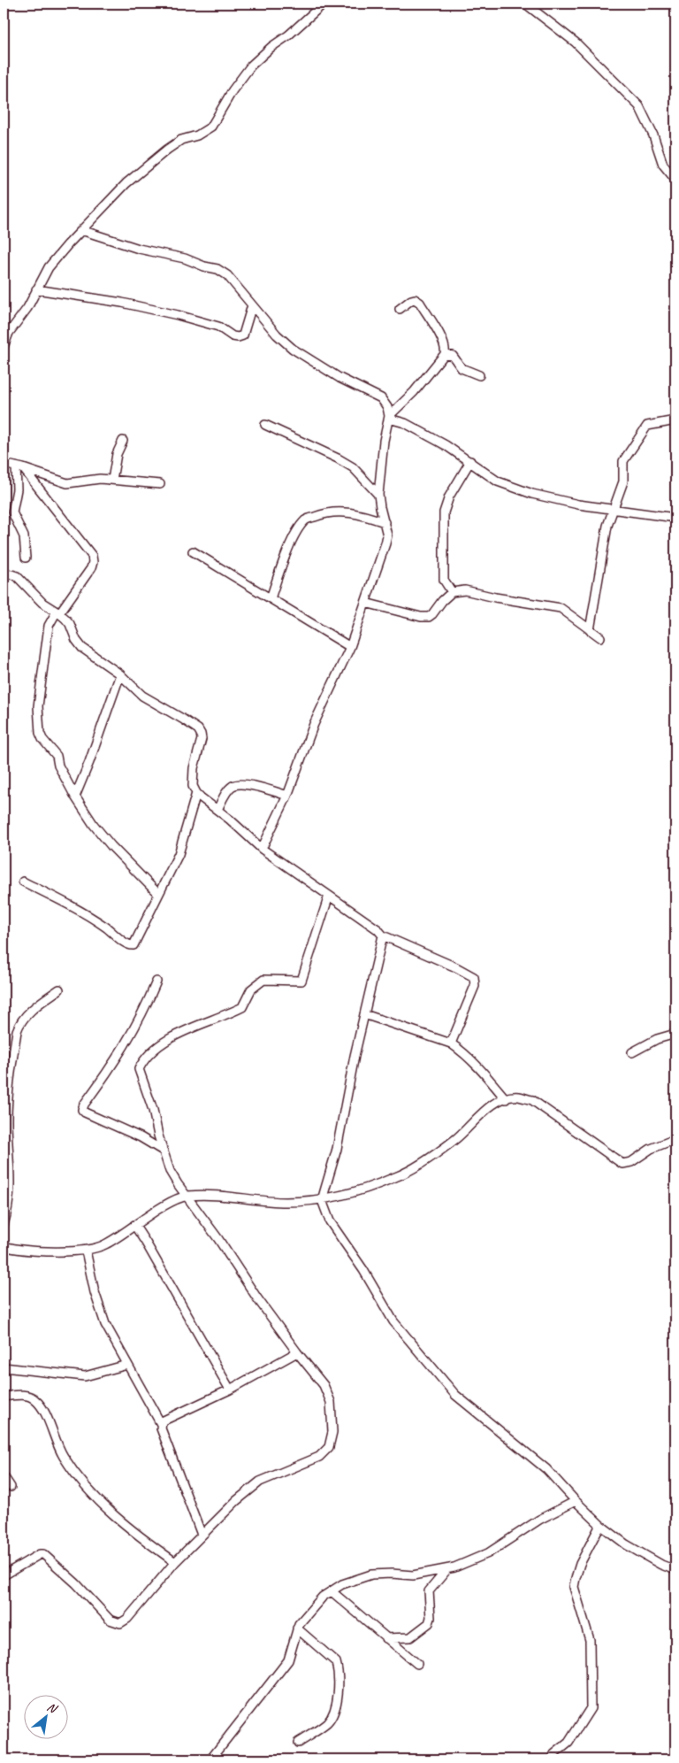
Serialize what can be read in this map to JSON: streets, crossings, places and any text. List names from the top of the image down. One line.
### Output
{"north":"top right"}
